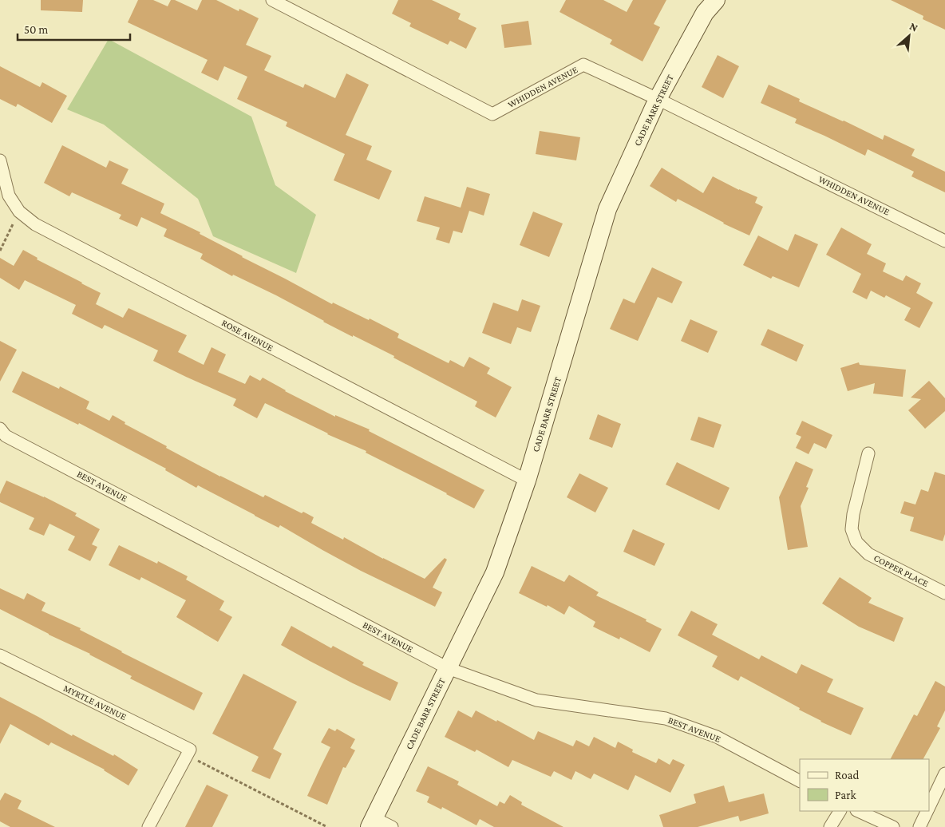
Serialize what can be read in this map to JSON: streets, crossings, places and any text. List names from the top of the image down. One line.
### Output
{"streets":{"street":["WHIDDEN AVENUE","CADE BARR STREET","ROSE AVENUE","BEST AVENUE","COPPER PLACE","MYRTLE AVENUE"]},"crossings":[["WHIDDEN AVENUE","CADE BARR STREET"],["CADE BARR STREET","ROSE AVENUE"],["CADE BARR STREET","BEST AVENUE"]],"legend":["Road","Park"],"scale_bar":"50 m","north":"top right"}
